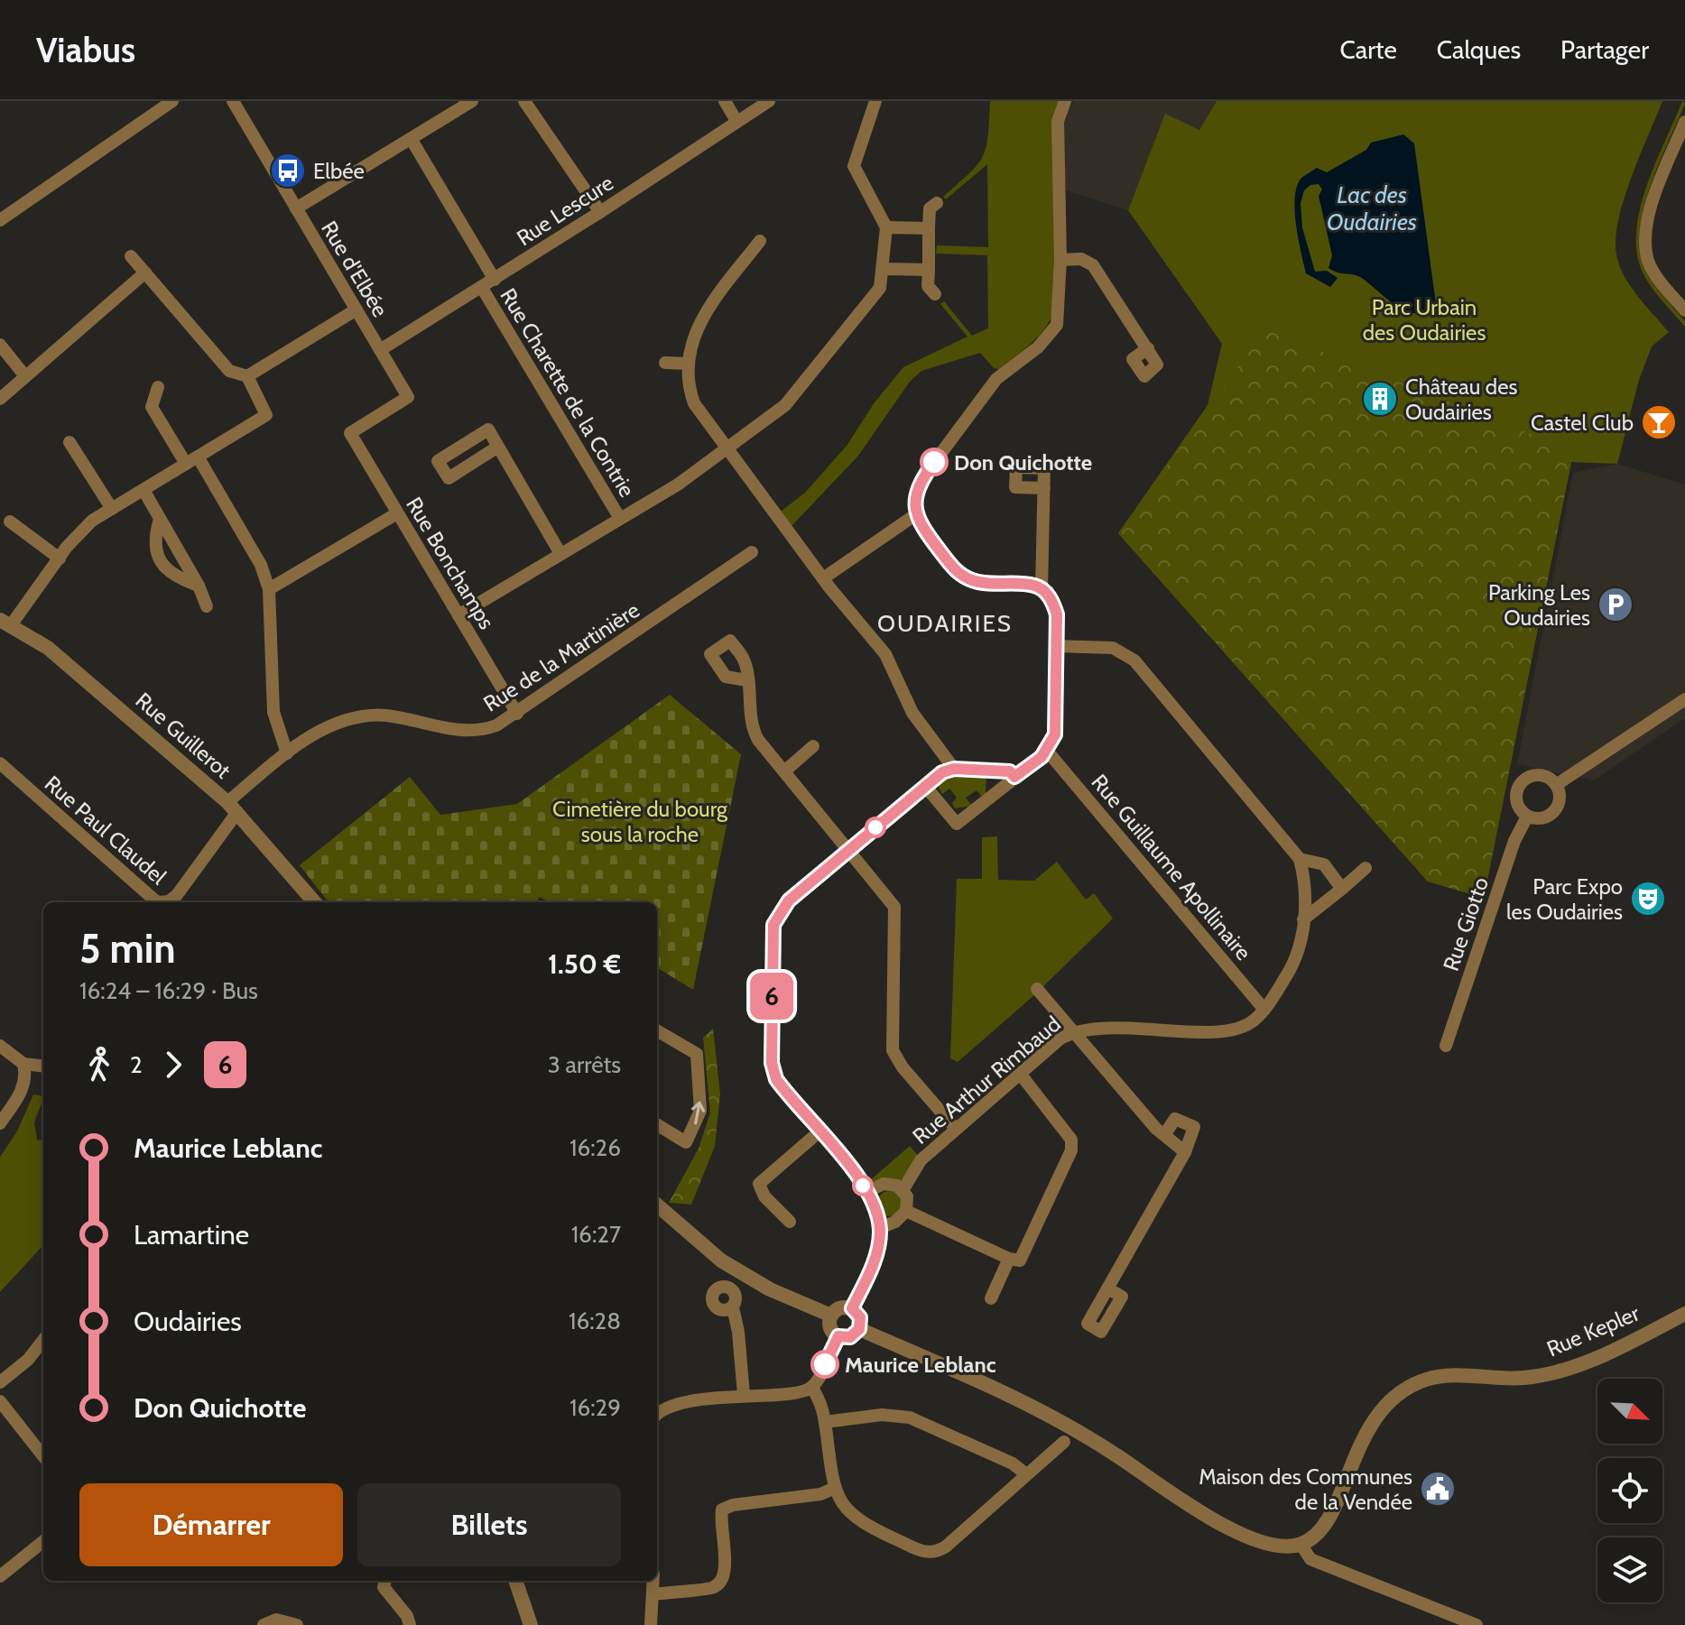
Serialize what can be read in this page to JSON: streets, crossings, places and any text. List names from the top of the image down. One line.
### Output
{"streets":{"street":["Rue Lescure","Rue d'Elbée","Rue Charette de la Contrie","Rue Bonchamps","Rue de la Martinière","Rue Guillerot","Rue Paul Claudel","Rue Guillaume Apollinaire","Rue Giotto","Rue Arthur Rimbaud","Rue Kepler"]},"crossings":[["Rue Lescure","Rue d'Elbée"],["Rue Lescure","Rue Charette de la Contrie"],["Rue d'Elbée","Rue Bonchamps"],["Rue Bonchamps","Rue de la Martinière"],["Rue de la Martinière","Rue Guillerot"],["Rue de la Martinière","Rue Paul Claudel"],["Rue Guillerot","Rue Paul Claudel"],["Rue Guillaume Apollinaire","Rue Arthur Rimbaud"]],"districts":["OUDAIRIES"],"water":["Lac des Oudairies"],"parks":["Parc Urbain des Oudairies","Cimetière du bourg sous la roche"],"places":{"bus stop":["Elbée"],"building":["Château des Oudairies"],"bar":["Castel Club"],"other":["Don Quichotte","Maurice Leblanc"],"parking":["Parking Les Oudairies"],"theatre":["Parc Expo les Oudairies"],"public building":["Maison des Communes de la Vendée"]},"lines":["bus line 6"],"north":"bottom right","page":{"header":"Viabus","nav":["Carte","Calques","Partager"],"on_map":"6","heading":["5 min","16:24 – 16:29 · Bus","1.50 €"],"legs":["2","6","3 arrêts"],"list":[{"name":"Maurice Leblanc","value":"16:26"},{"name":"Lamartine","value":"16:27"},{"name":"Oudairies","value":"16:28"},{"name":"Don Quichotte","value":"16:29"}],"buttons":["Démarrer","Billets"]}}
